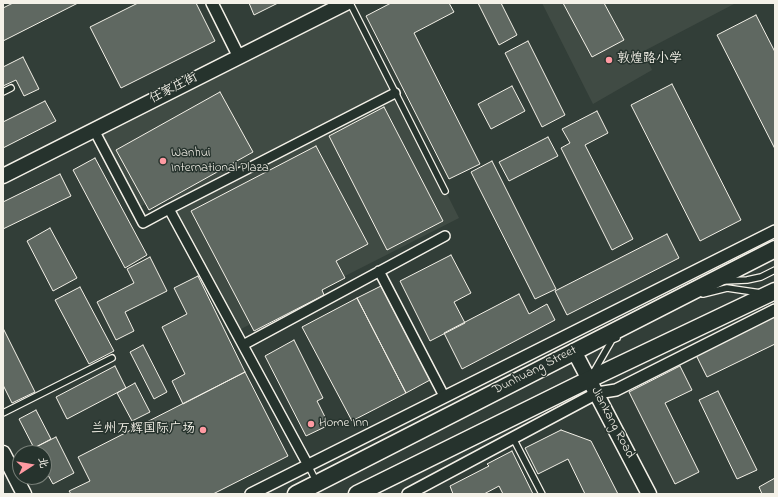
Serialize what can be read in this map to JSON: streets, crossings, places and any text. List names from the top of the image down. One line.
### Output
{"streets":{"main road":["Dunhuang Street"],"street":["任家庄街","Jiankang Road"]},"crossings":[["Dunhuang Street","Jiankang Road"]],"places":["敦煌路小学","Wanhui International Plaza","Home Inn","兰州万辉国际广场"],"north":"right"}
